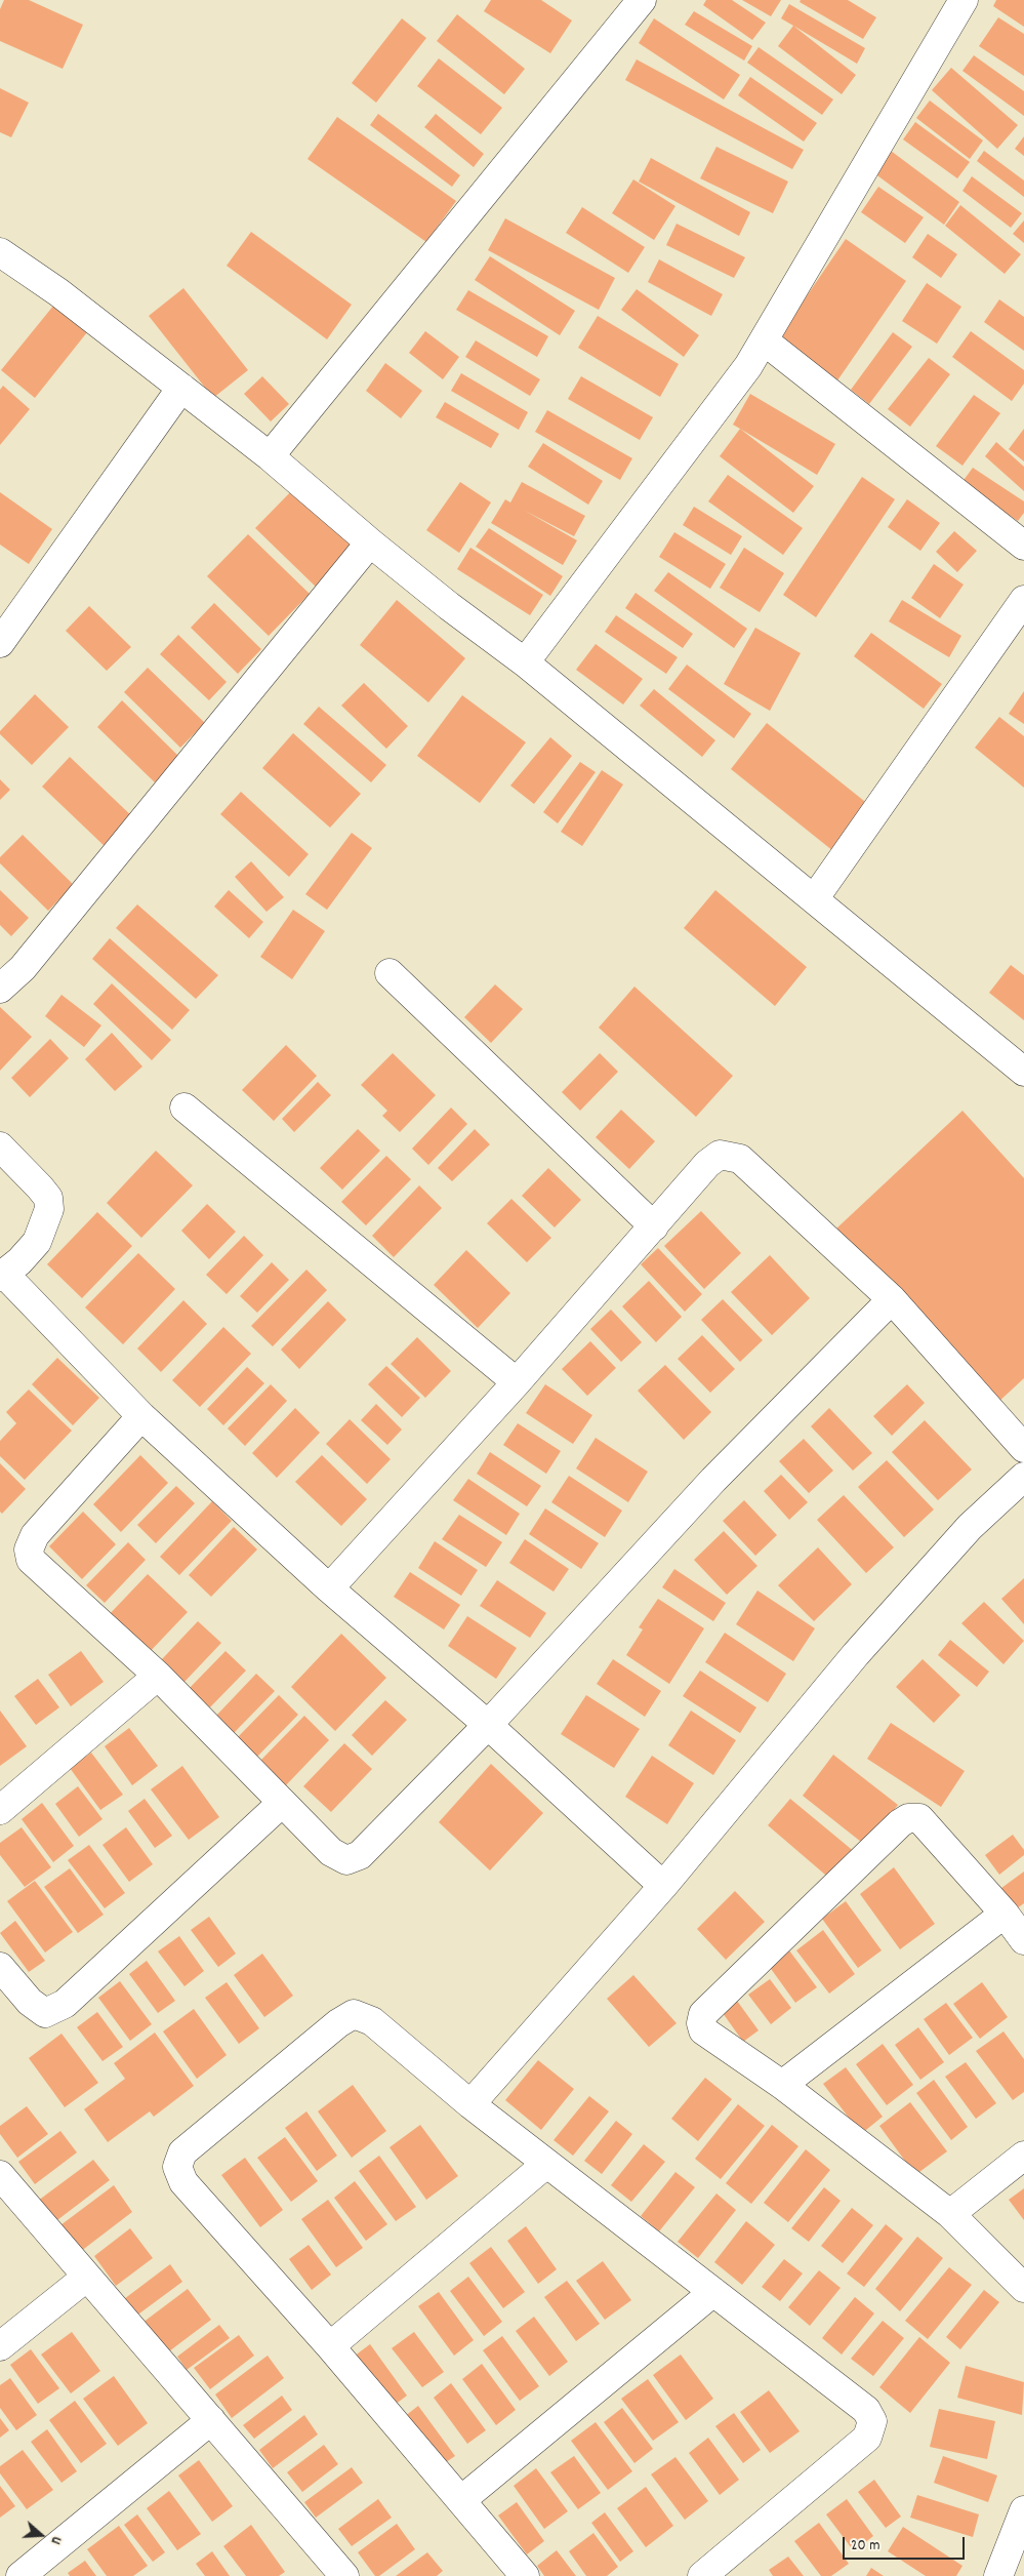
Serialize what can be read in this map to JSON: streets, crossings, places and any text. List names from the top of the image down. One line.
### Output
{"scale_bar":"20 m","north":"right"}
